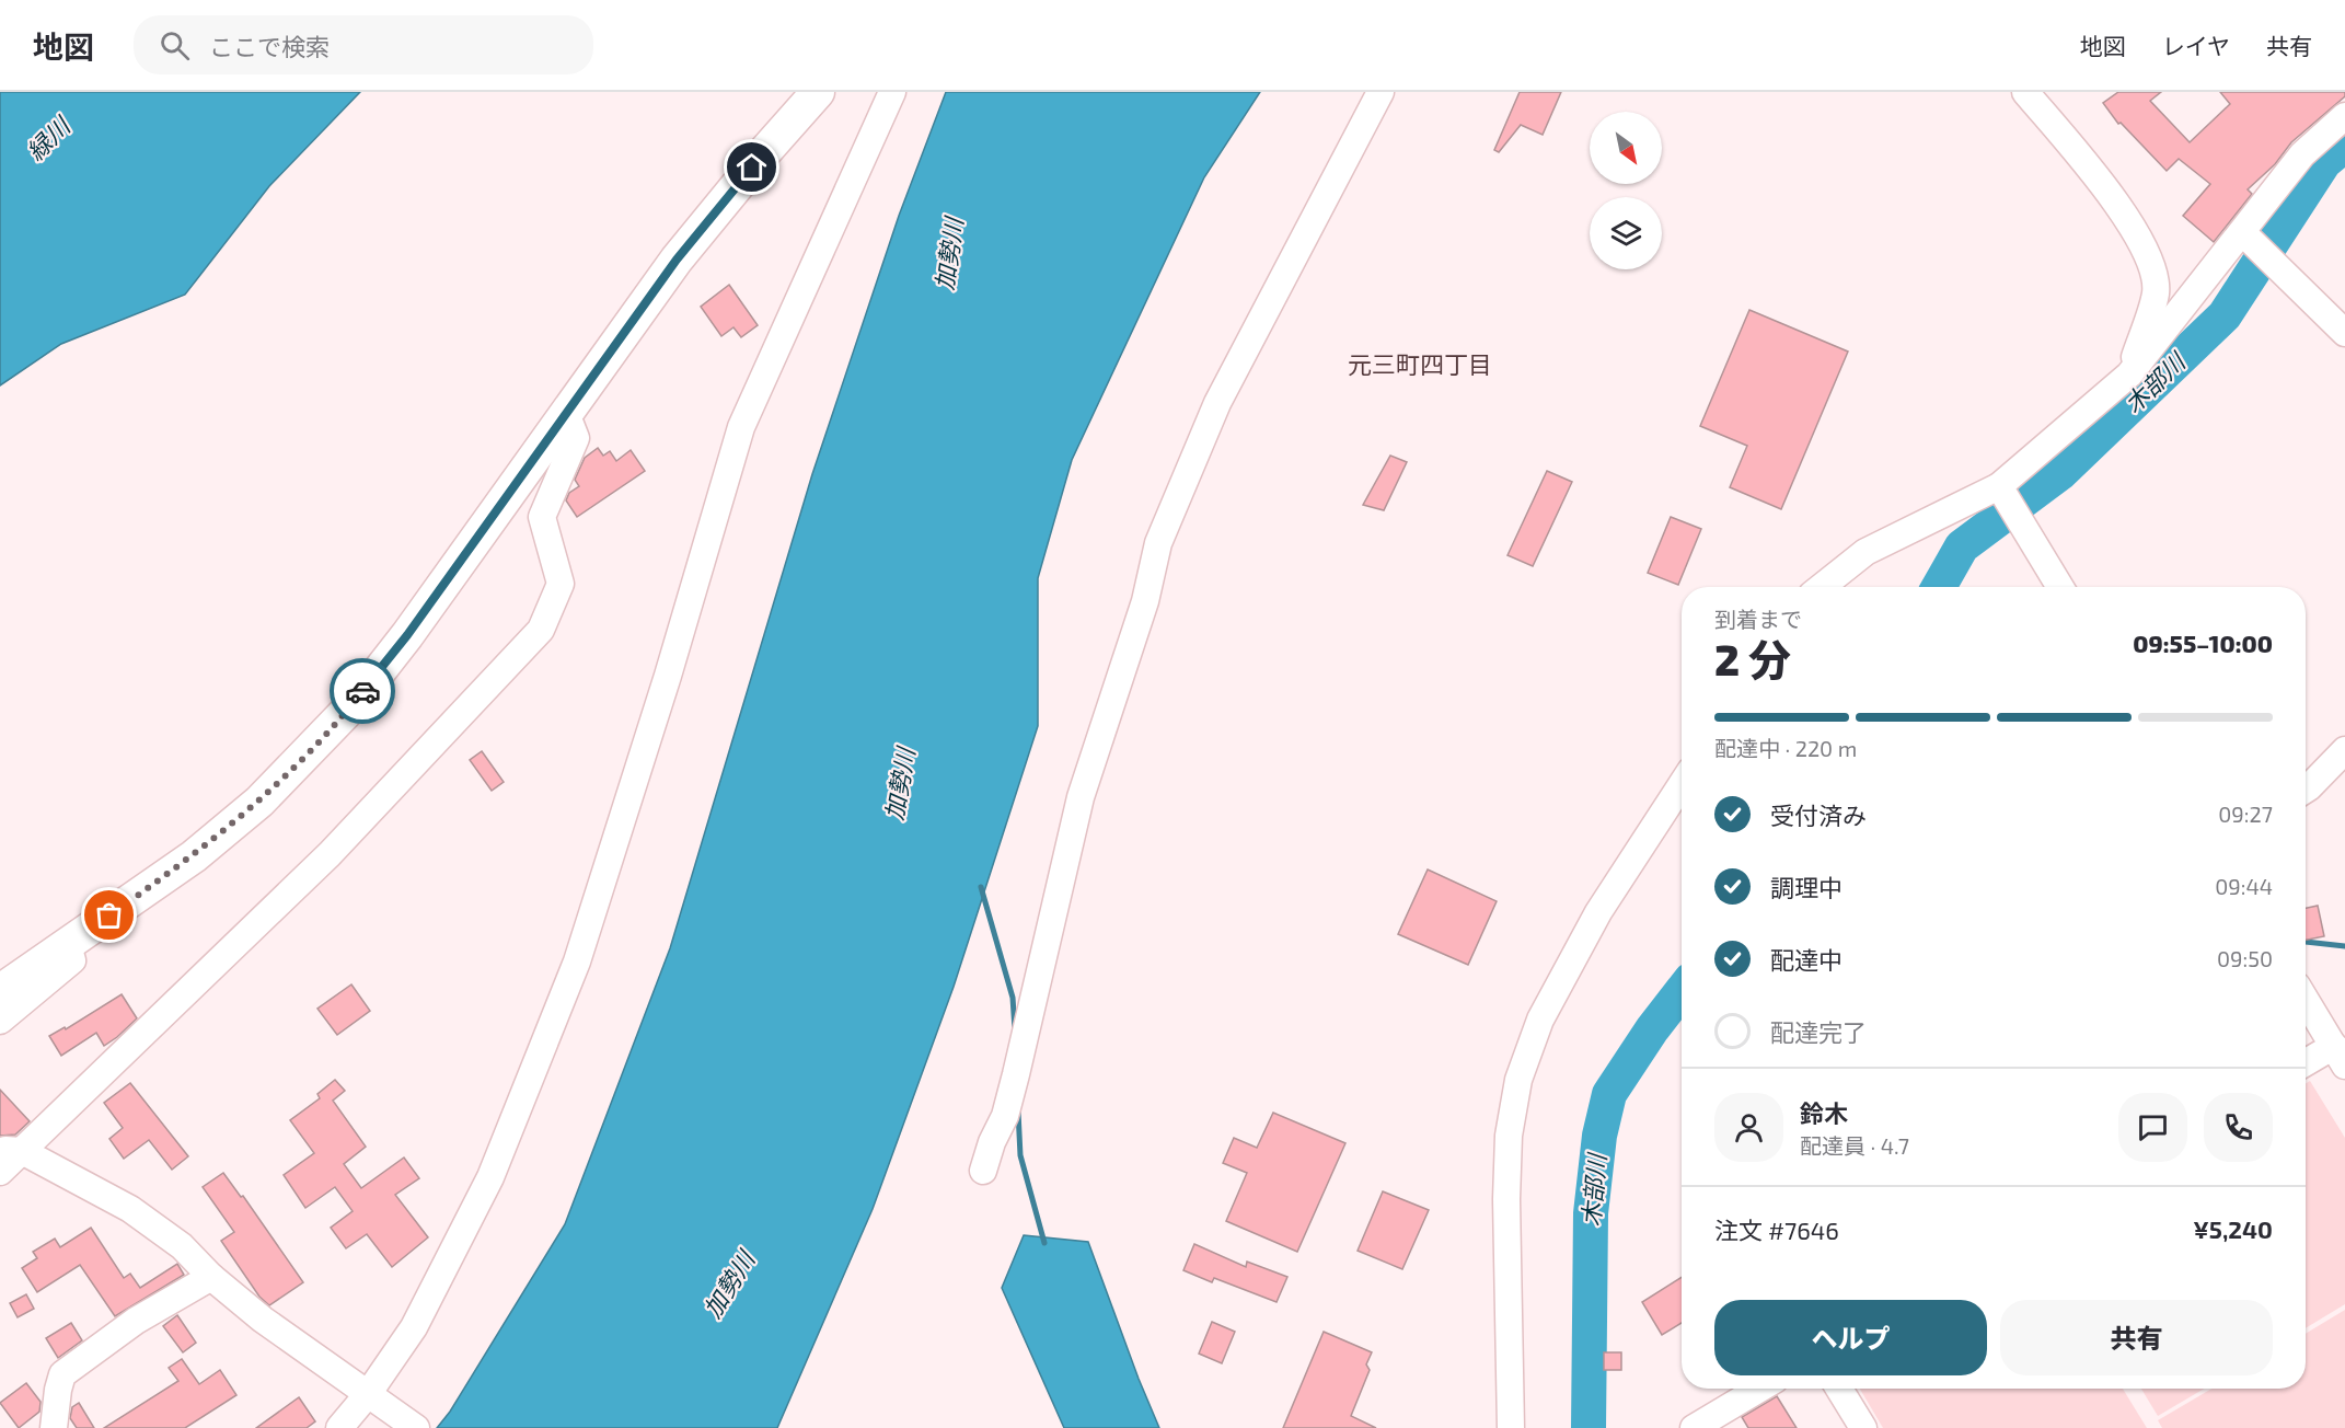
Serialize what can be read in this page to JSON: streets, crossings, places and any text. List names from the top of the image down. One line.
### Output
{"districts":["元三町四丁目"],"water":["緑川","加勢川","木部川"],"north":"bottom right","page":{"header":"地図","search":"ここで検索","nav":["地図","レイヤ","共有"],"heading":["2 分","到着まで","09:55–10:00"],"panel":["鈴木","配達員 · 4.7","注文 #7646","¥5,240"],"bar":"配達中 · 220 m","list":[["受付済み","09:27"],["調理中","09:44"],["配達中","09:50"],"配達完了"],"buttons":["ヘルプ","共有"]}}
